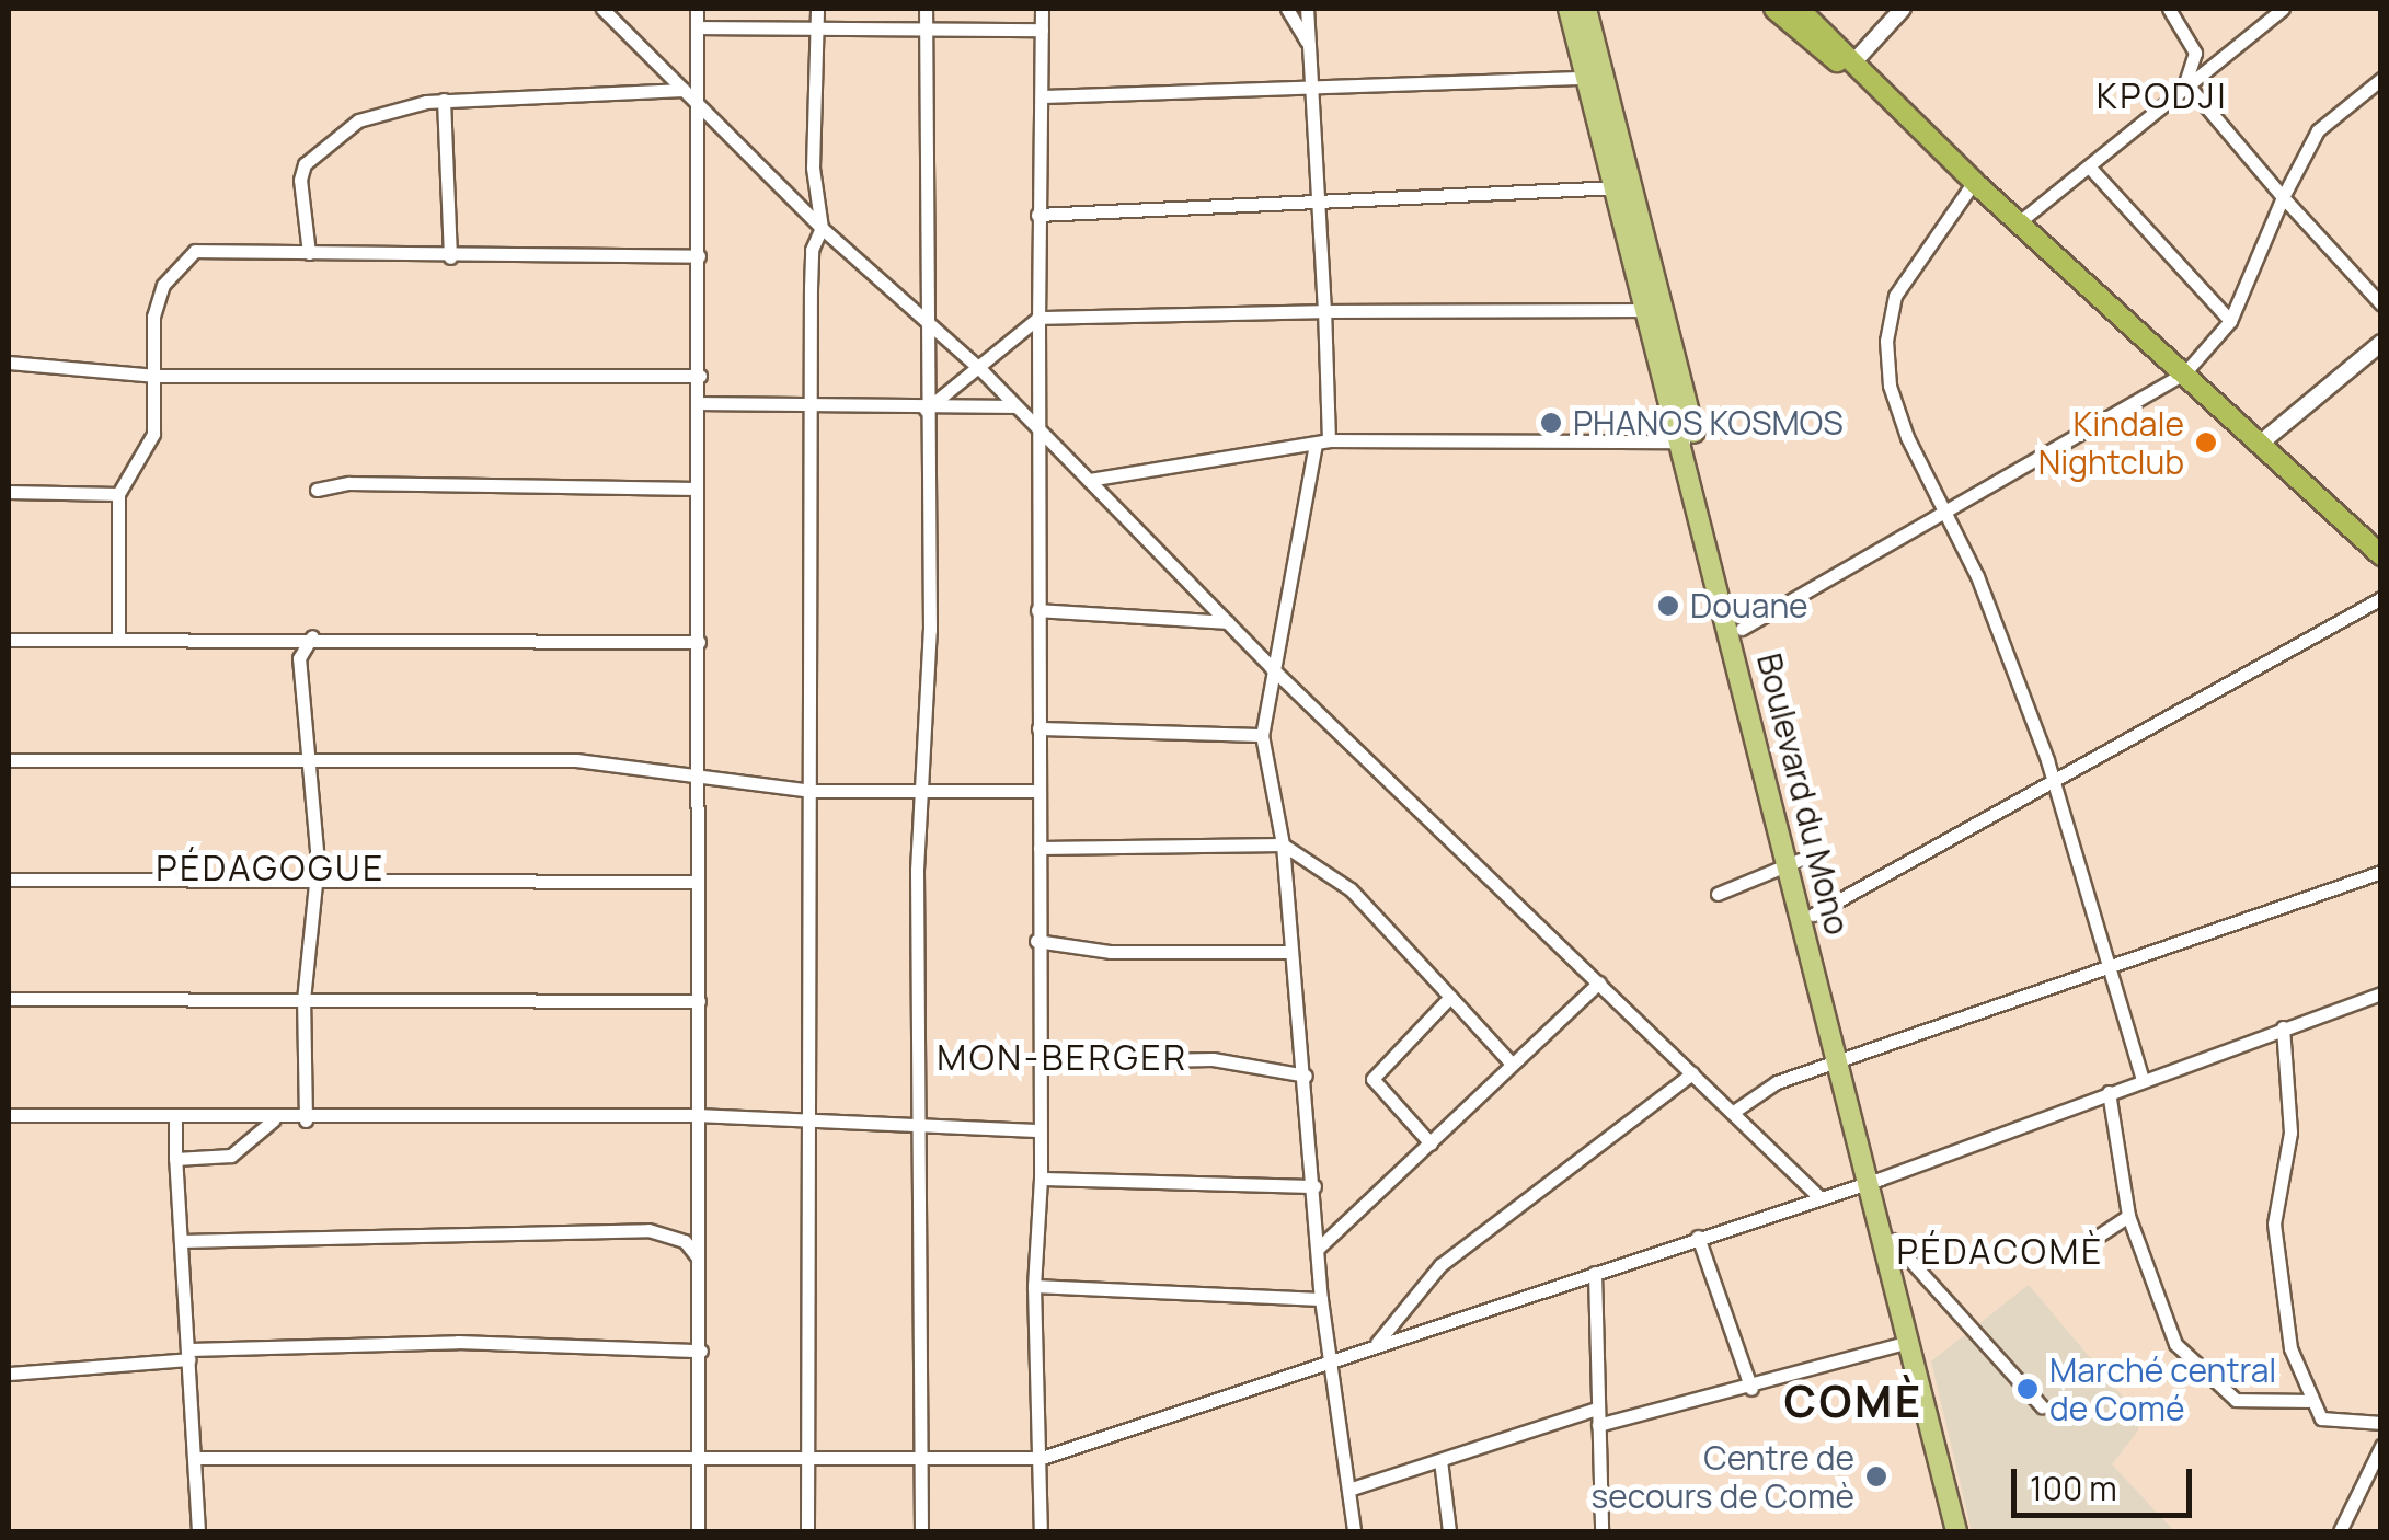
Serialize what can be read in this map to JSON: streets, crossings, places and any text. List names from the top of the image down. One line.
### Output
{"streets":{"main road":["Boulevard du Mono"]},"districts":["KPODJI","PÉDAGOGUE","MON-BERGER","PÉDACOMÈ","COMÈ"],"places":["PHANOS KOSMOS","Kindale Nightclub","Douane","Marché central de Comé","Centre de secours de Comè"],"scale_bar":"100 m"}
